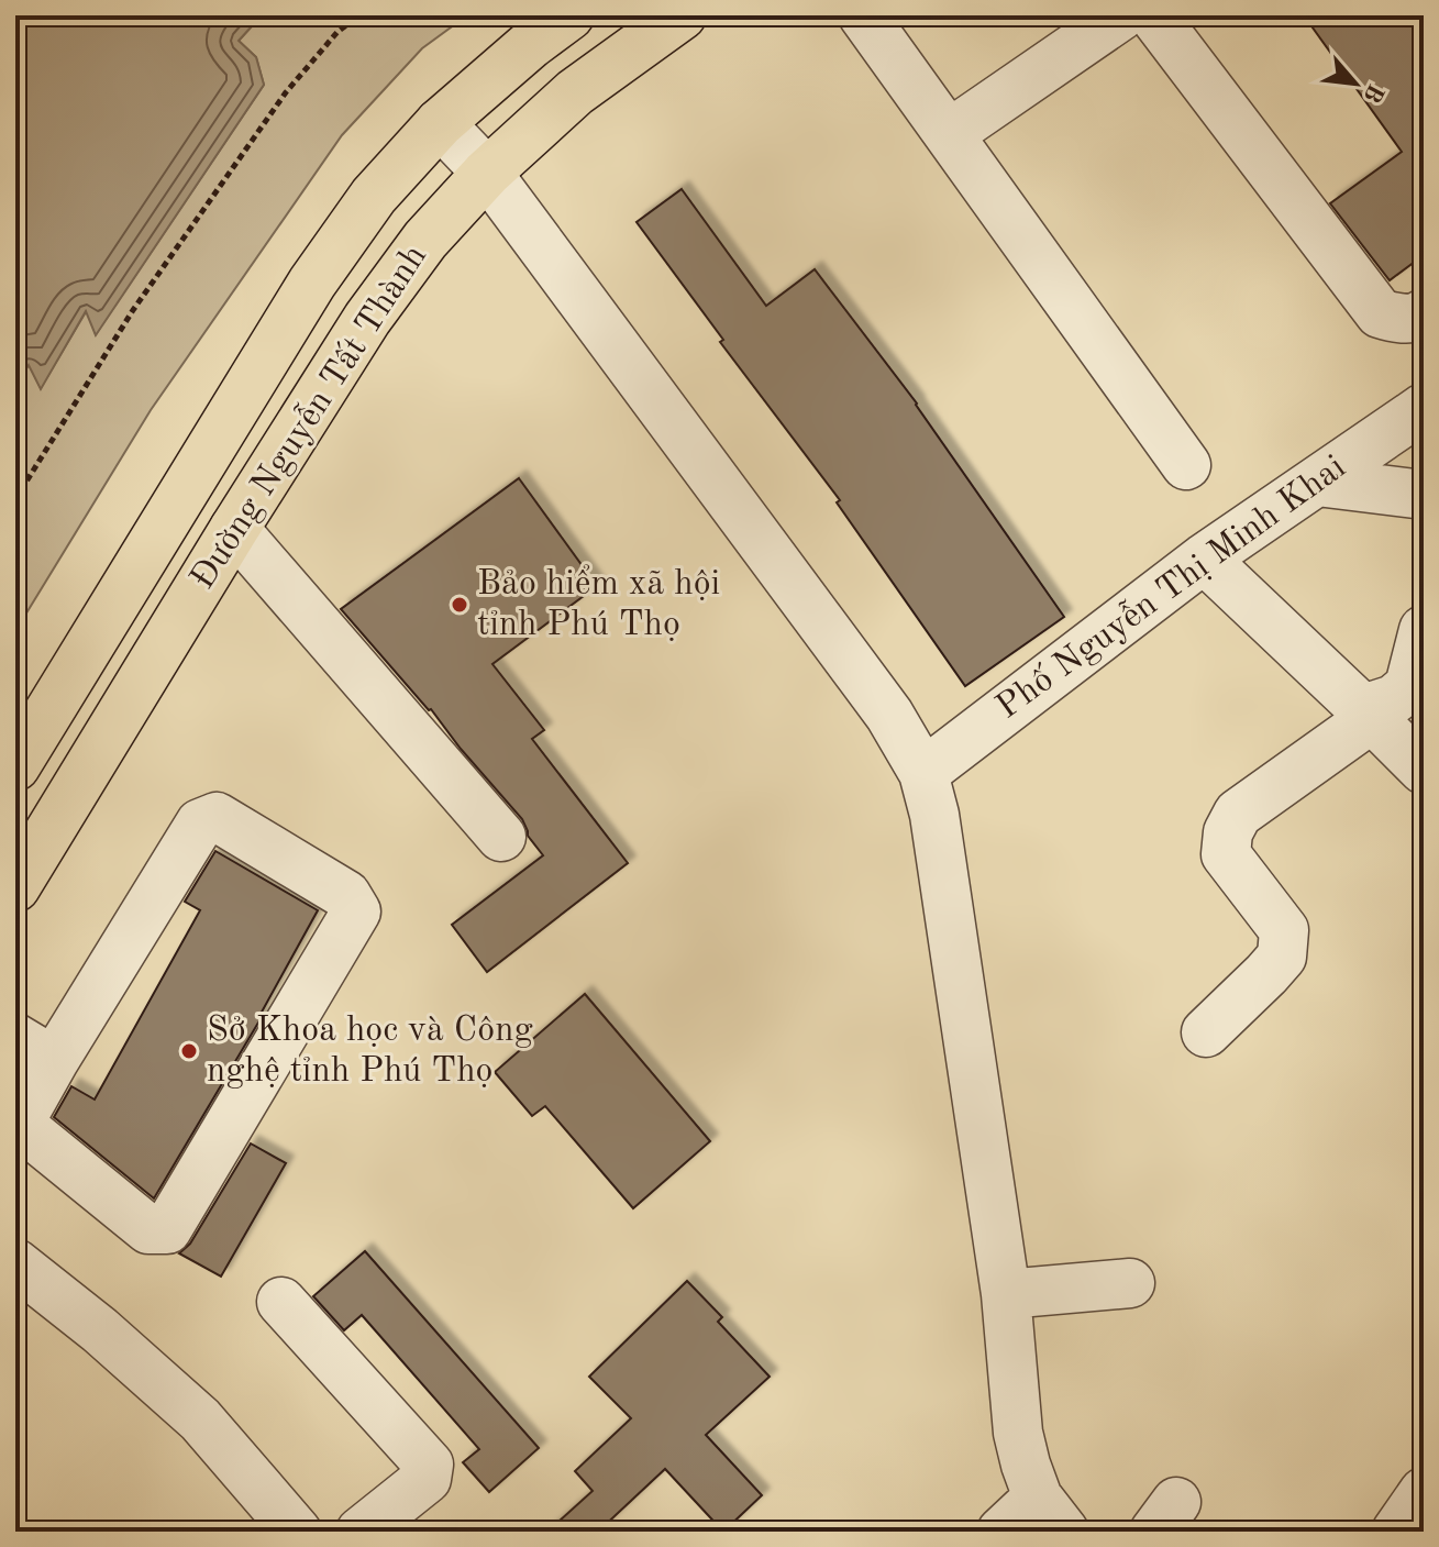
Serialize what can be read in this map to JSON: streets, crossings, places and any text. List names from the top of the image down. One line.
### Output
{"streets":{"main road":["Đường Nguyễn Tất Thành"],"street":["Phố Nguyễn Thị Minh Khai"]},"places":["Bảo hiểm xã hội tỉnh Phú Thọ","Sở Khoa học và Công nghệ tỉnh Phú Thọ"],"north":"bottom right"}
